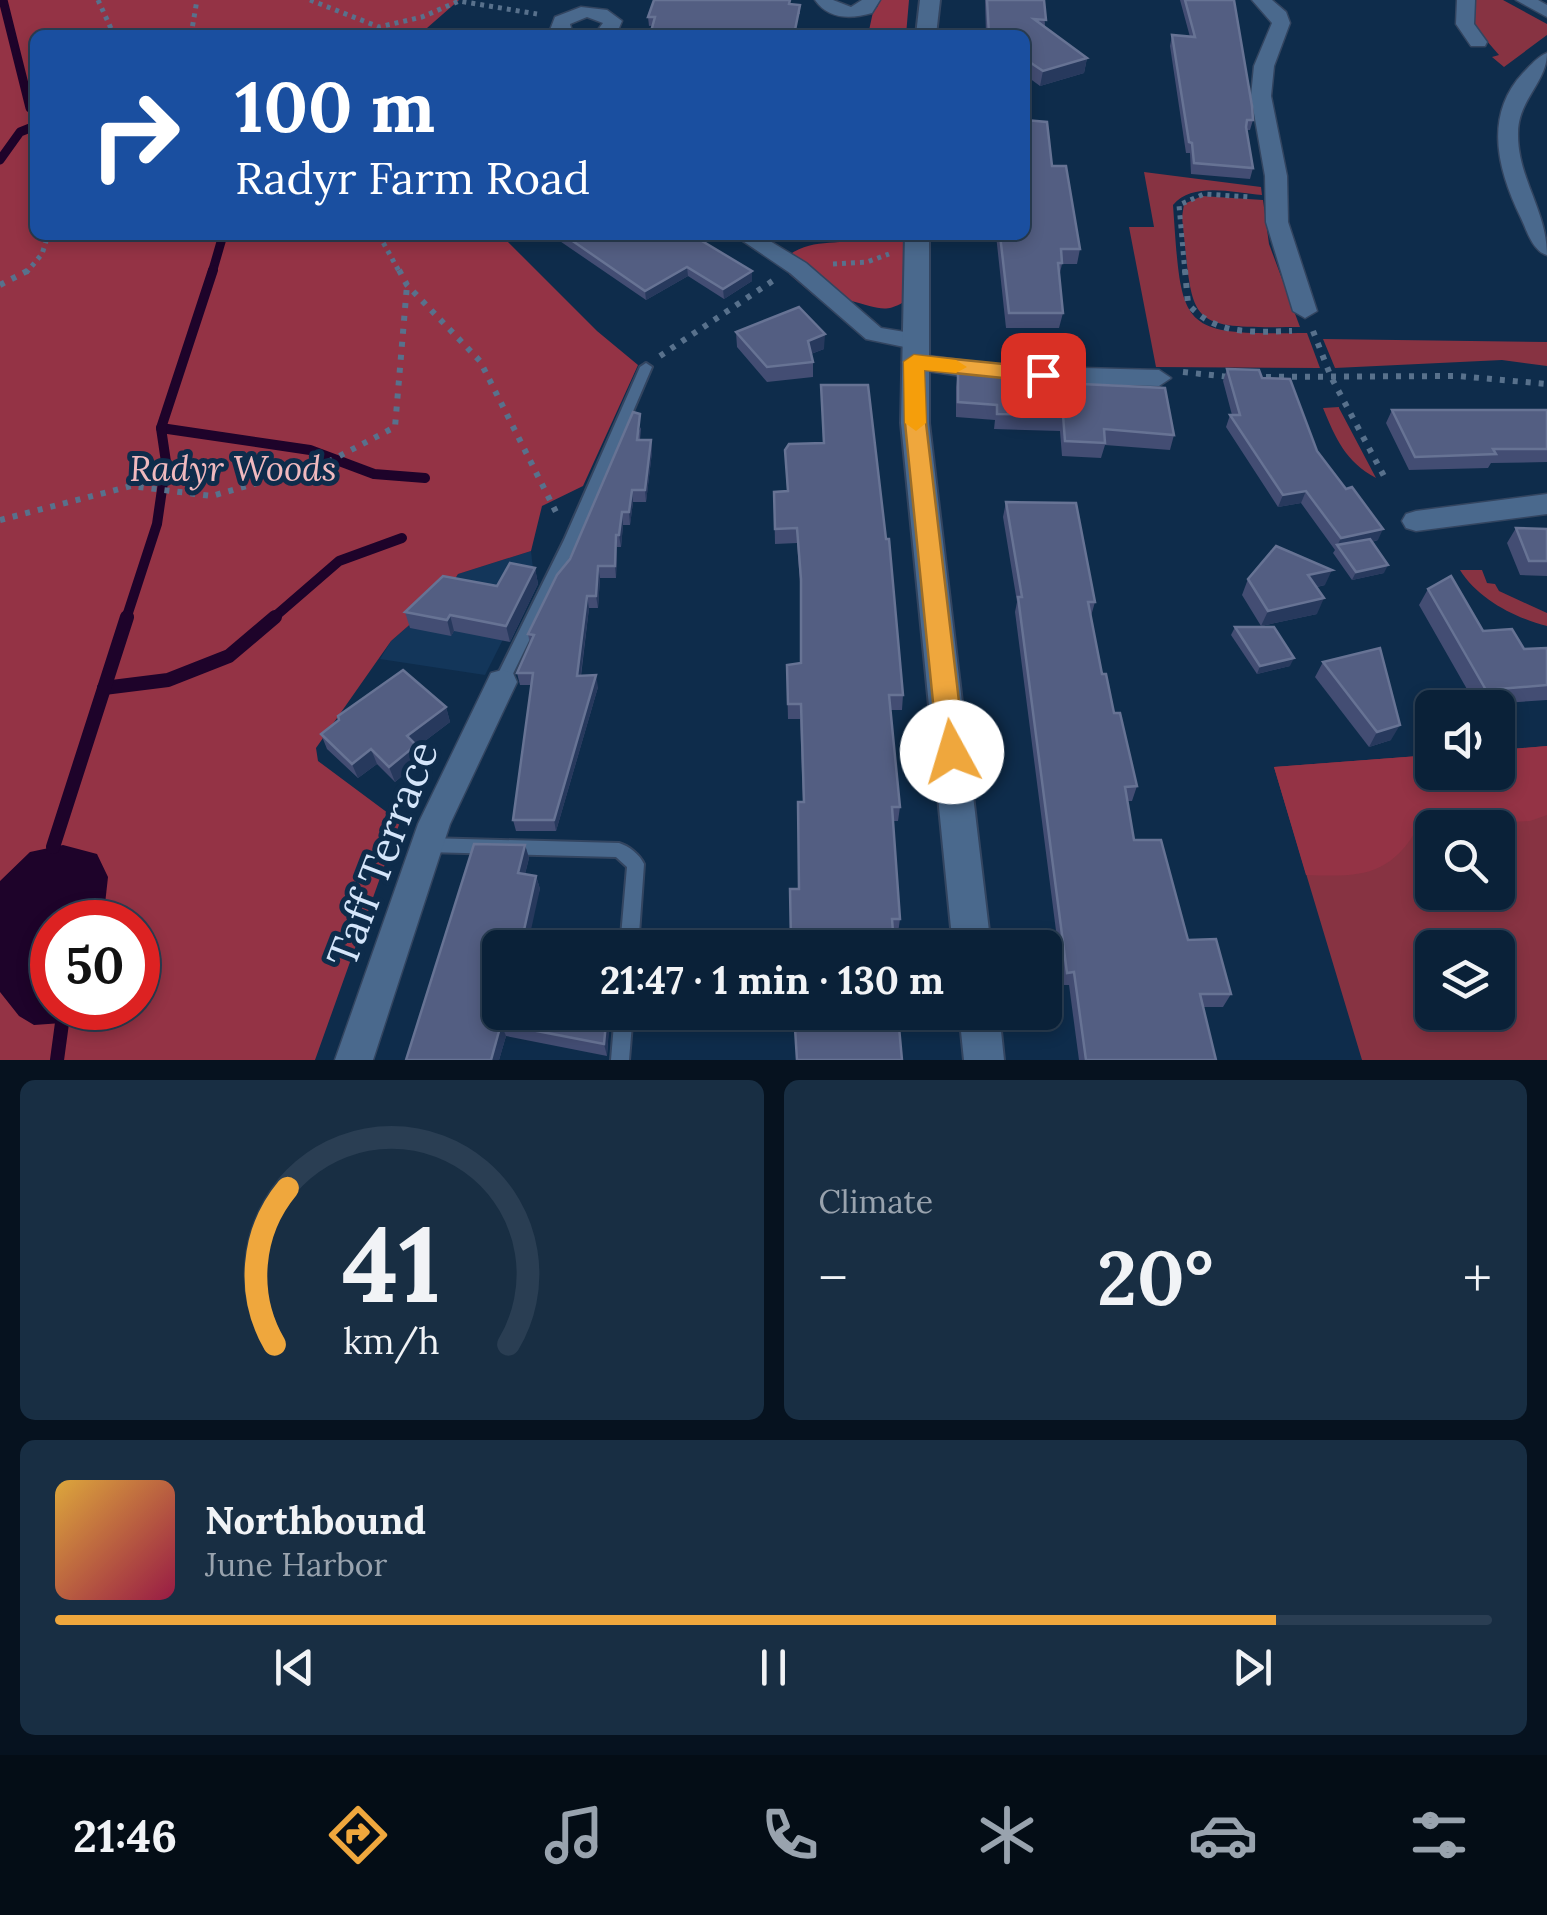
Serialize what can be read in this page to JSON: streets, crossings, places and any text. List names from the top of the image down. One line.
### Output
{"streets":{"street":["Taff Terrace"]},"parks":["Radyr Woods"],"page":{"turn":["100 m","Radyr Farm Road"],"limit":"50","trip":"21:47 · 1 min · 130 m","tile":"Climate","heat":["−","20°","+"],"song":["Northbound","June Harbor"],"tabs":"21:46","gauge":["41","km/h"]}}
